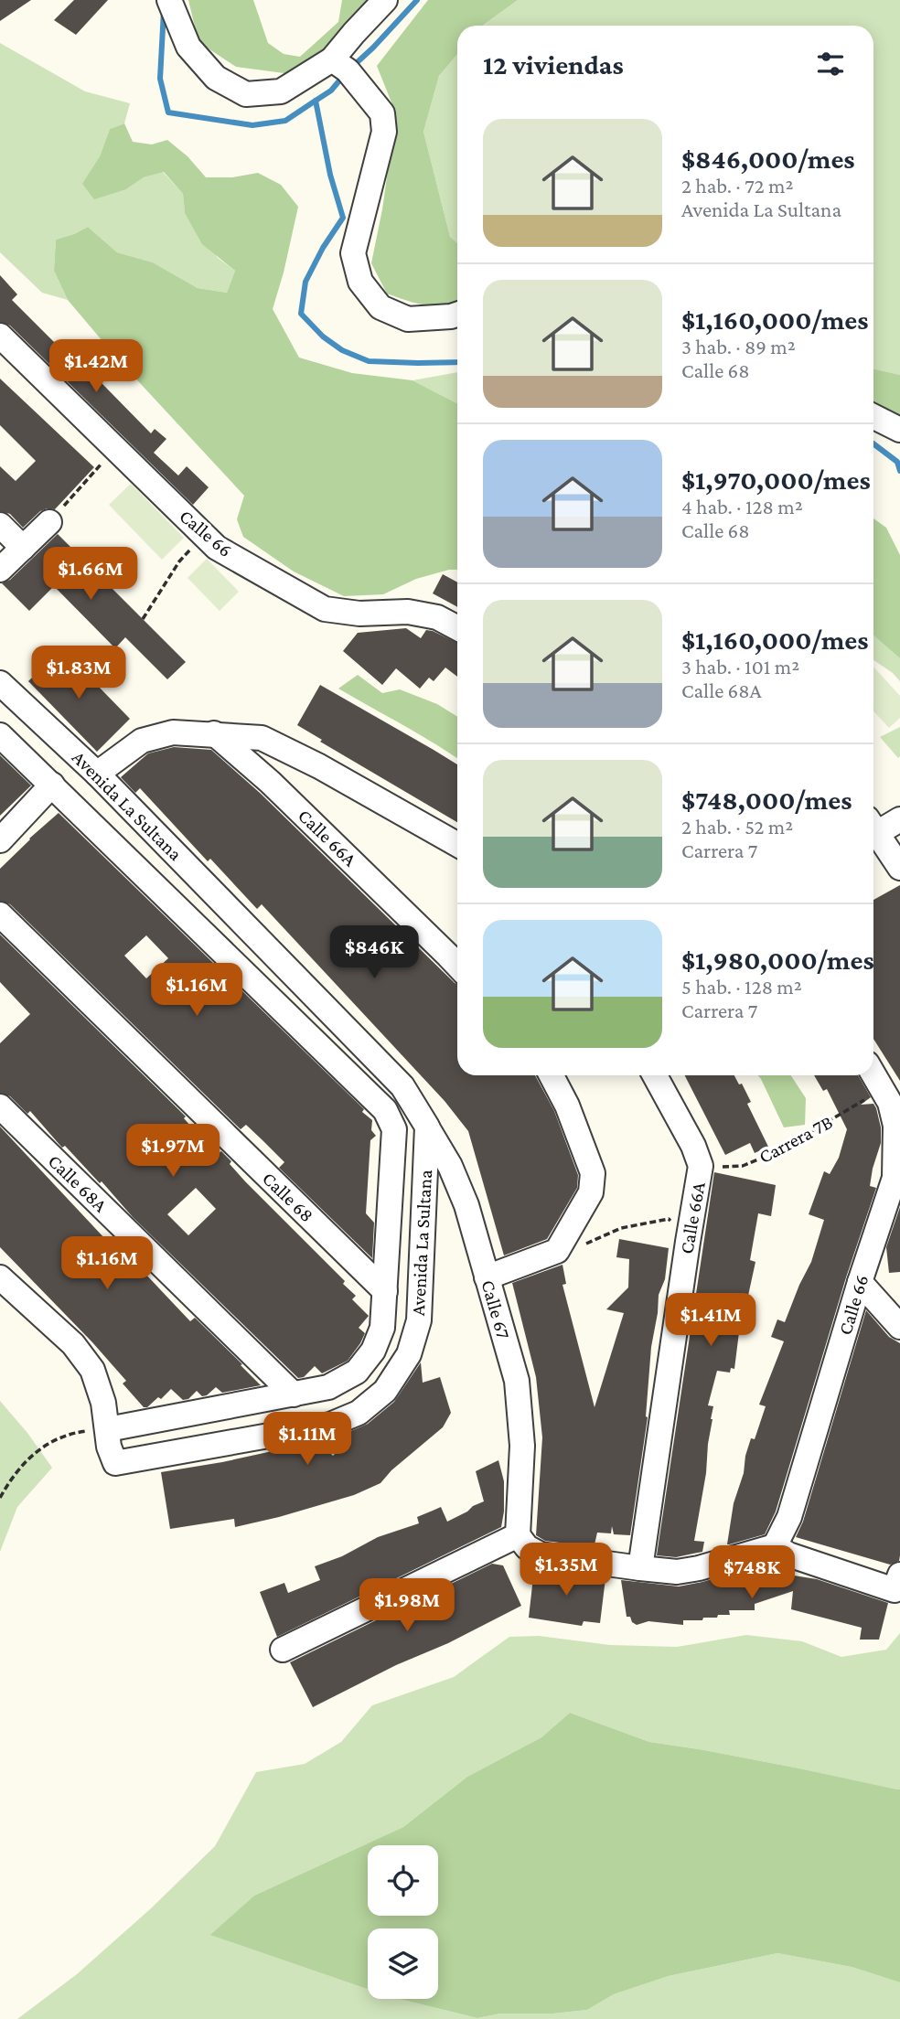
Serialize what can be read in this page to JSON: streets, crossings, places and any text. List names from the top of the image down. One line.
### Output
{"streets":{"street":["Calle 66","Avenida La Sultana","Calle 66A","Calle 68A","Calle 68","Calle 67"],"path":["Carrera 7B"]},"crossings":[["Calle 66","Carrera 7B"],["Avenida La Sultana","Calle 68A"],["Avenida La Sultana","Calle 68"],["Avenida La Sultana","Calle 67"],["Calle 66A","Carrera 7B"]],"page":{"heading":"12 viviendas","list":[{"name":"$846,000/mes","note":"2 hab. · 72 m² · Avenida La Sultana"},{"name":"$1,160,000/mes","note":"3 hab. · 89 m² · Calle 68"},{"name":"$1,970,000/mes","note":"4 hab. · 128 m² · Calle 68"},{"name":"$1,160,000/mes","note":"3 hab. · 101 m² · Calle 68A"},{"name":"$748,000/mes","note":"2 hab. · 52 m² · Carrera 7"},{"name":"$1,980,000/mes","note":"5 hab. · 128 m² · Carrera 7"}],"price":["$1.42M","$1.66M","$1.83M","$846K","$1.16M","$1.97M","$1.16M","$1.41M","$1.11M","$1.35M","$748K","$1.98M"]}}
